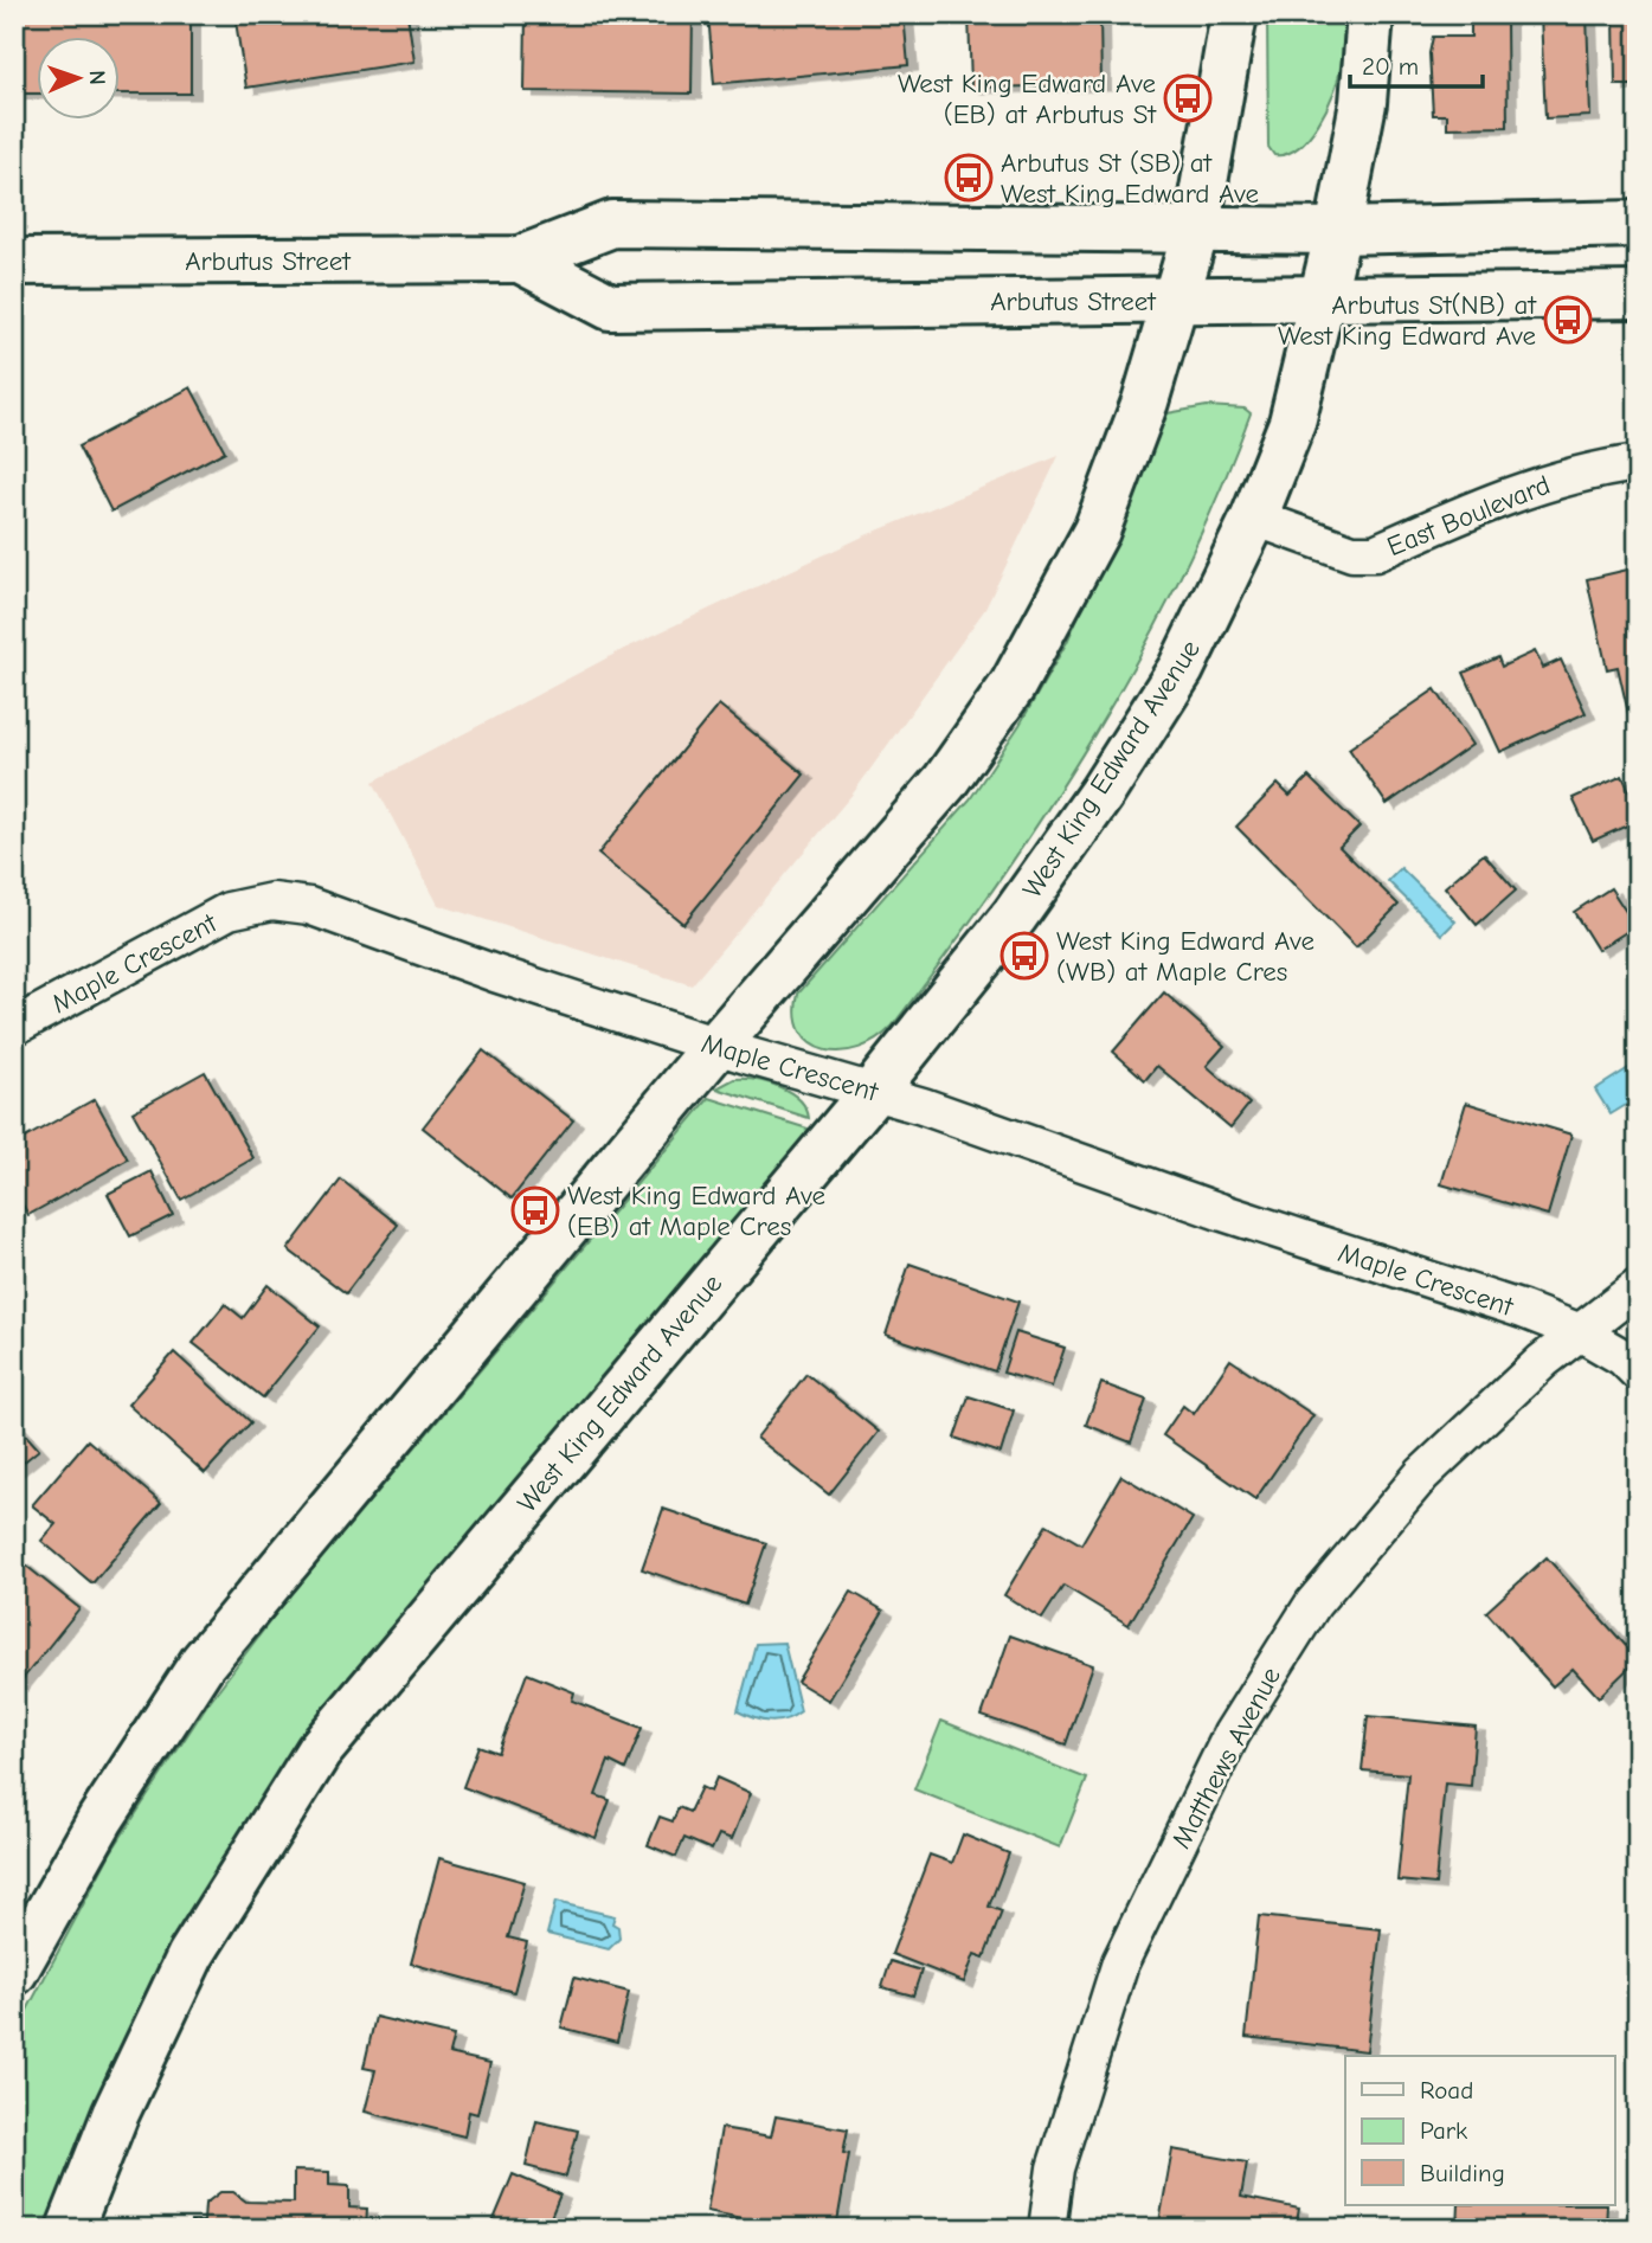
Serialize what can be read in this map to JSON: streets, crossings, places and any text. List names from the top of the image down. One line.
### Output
{"streets":{"main road":["Arbutus Street","West King Edward Avenue"],"street":["East Boulevard","Maple Crescent","Matthews Avenue"]},"crossings":[["Arbutus Street","West King Edward Avenue"],["East Boulevard","West King Edward Avenue"],["West King Edward Avenue","Maple Crescent"],["Maple Crescent","Matthews Avenue"]],"places":{"bus stop":["West King Edward Ave (EB) at Arbutus St","Arbutus St (SB) at West King Edward Ave","Arbutus St(NB) at West King Edward Ave","West King Edward Ave (WB) at Maple Cres","West King Edward Ave (EB) at Maple Cres"]},"legend":["Road","Park","Building"],"scale_bar":"20 m","north":"right"}
